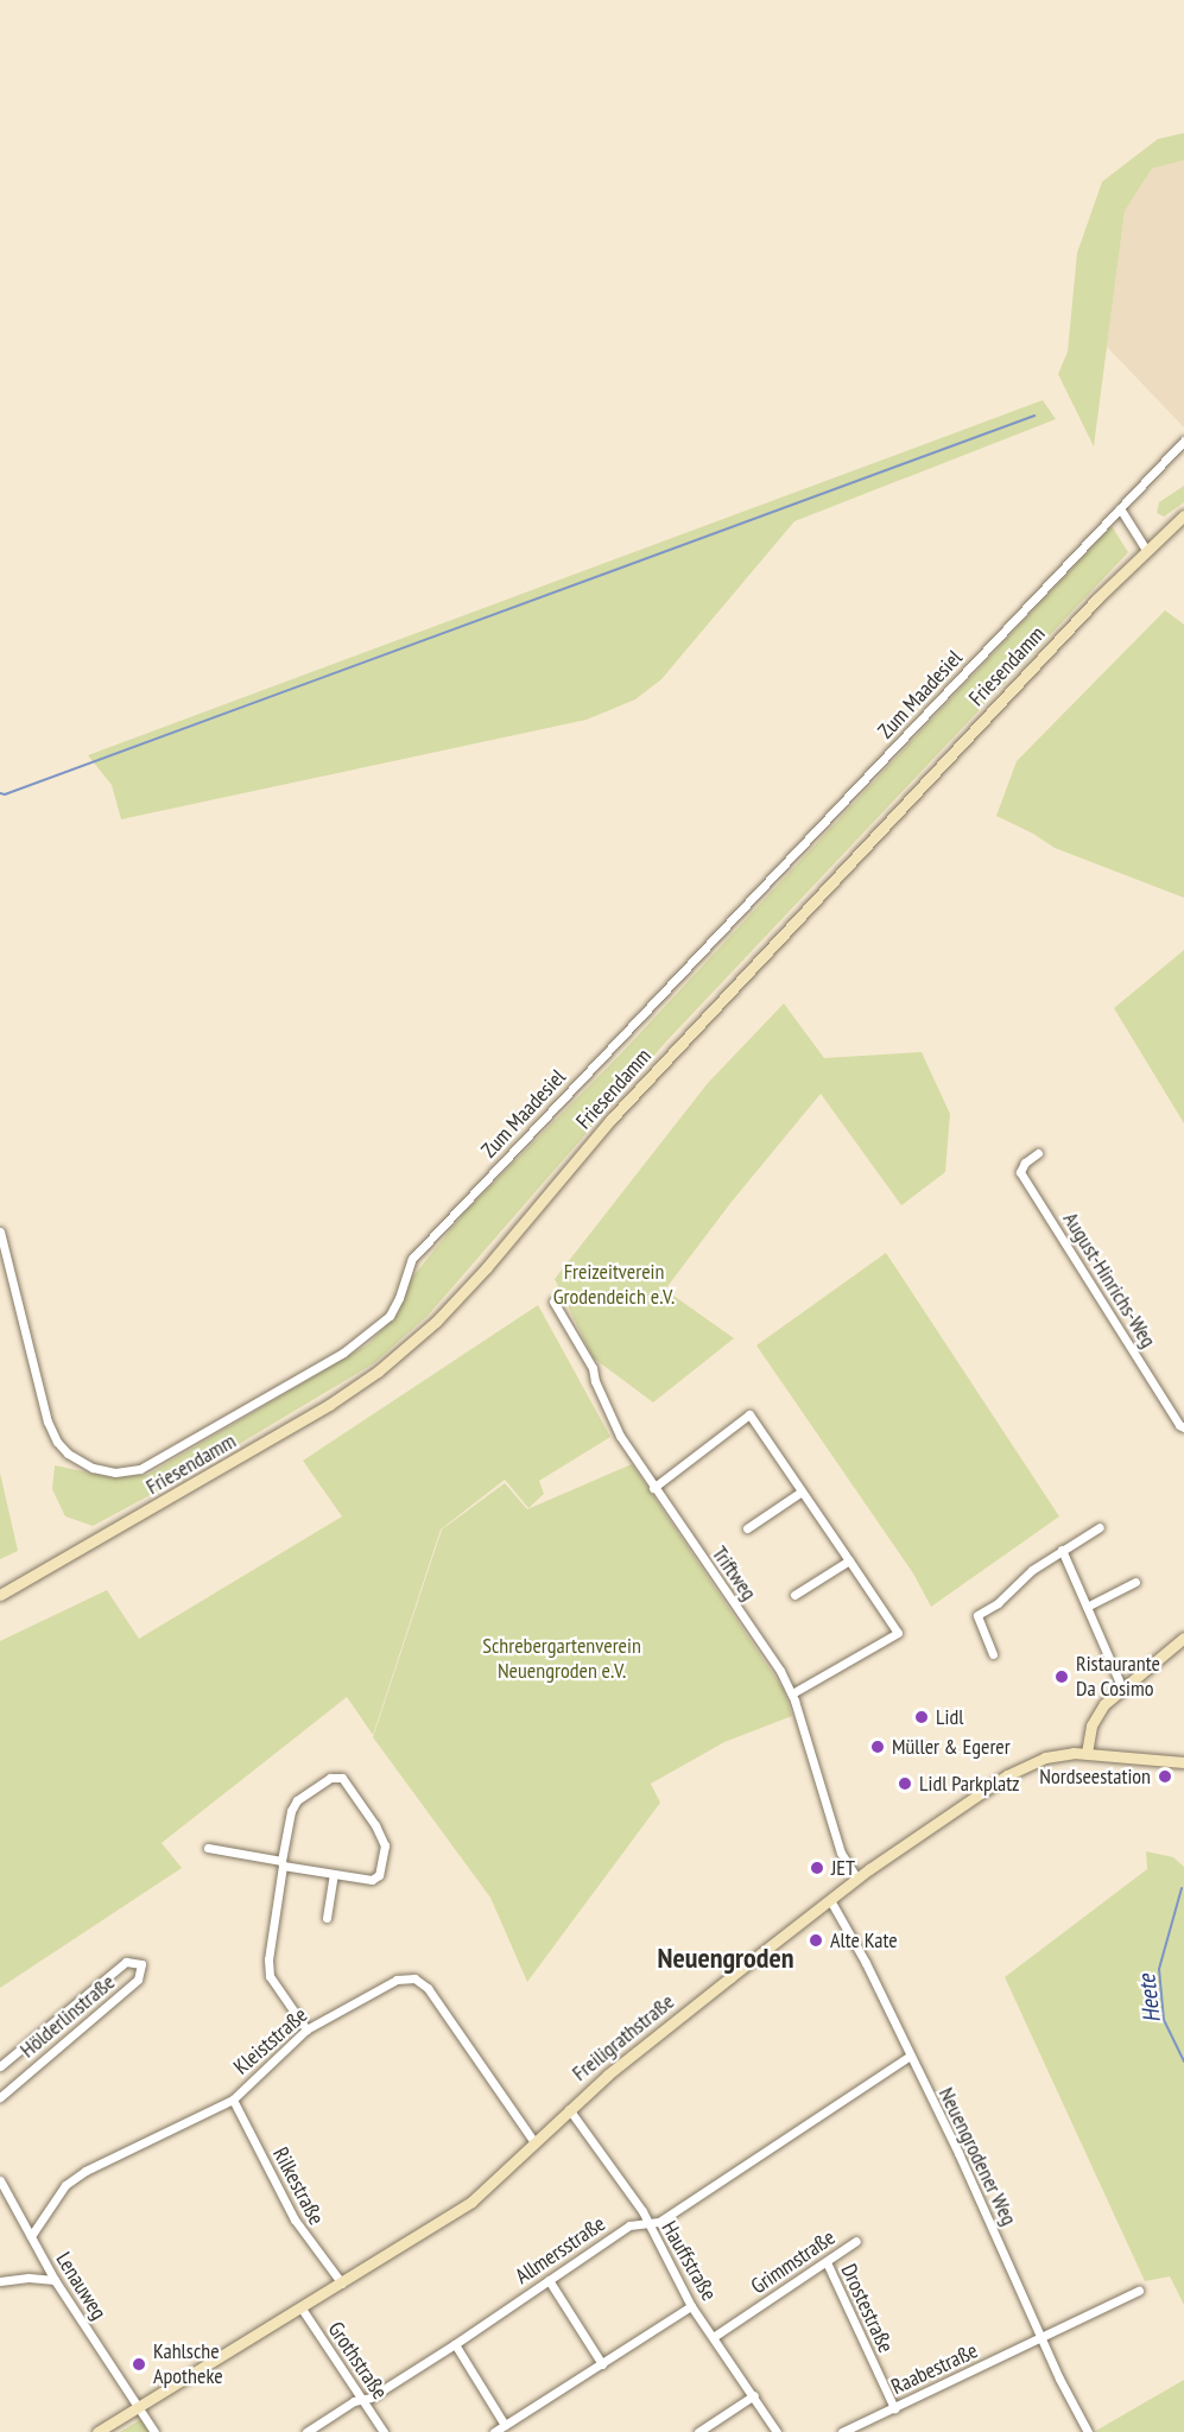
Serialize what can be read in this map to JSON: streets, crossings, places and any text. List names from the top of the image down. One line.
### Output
{"streets":{"main road":["Friesendamm","Freiligrathstraße"],"street":["Zum Maadesiel","August-Hinrichs-Weg","Triftweg","Hölderlinstraße","Kleiststraße","Neuengrodener Weg","Rilkestraße","Allmersstraße","Hauffstraße","Grimmstraße","Lenauweg","Drostestraße","Grothstraße","Raabestraße"]},"crossings":[["Triftweg","Freiligrathstraße"],["Freiligrathstraße","Kleiststraße"],["Freiligrathstraße","Neuengrodener Weg"],["Freiligrathstraße","Rilkestraße"],["Freiligrathstraße","Hauffstraße"],["Freiligrathstraße","Lenauweg"],["Freiligrathstraße","Grothstraße"],["Kleiststraße","Rilkestraße"],["Kleiststraße","Lenauweg"],["Neuengrodener Weg","Allmersstraße"],["Neuengrodener Weg","Raabestraße"],["Allmersstraße","Hauffstraße"],["Allmersstraße","Grothstraße"],["Hauffstraße","Grimmstraße"],["Grimmstraße","Drostestraße"],["Drostestraße","Raabestraße"]],"districts":["Neuengroden"],"water":["Heete"],"parks":["Freizeitverein Grodendeich e.V.","Schrebergartenverein Neuengroden e.V."],"places":["Ristaurante Da Cosimo","Lidl","Müller & Egerer","Nordseestation","Lidl Parkplatz","JET","Alte Kate","Kahlsche Apotheke"]}
